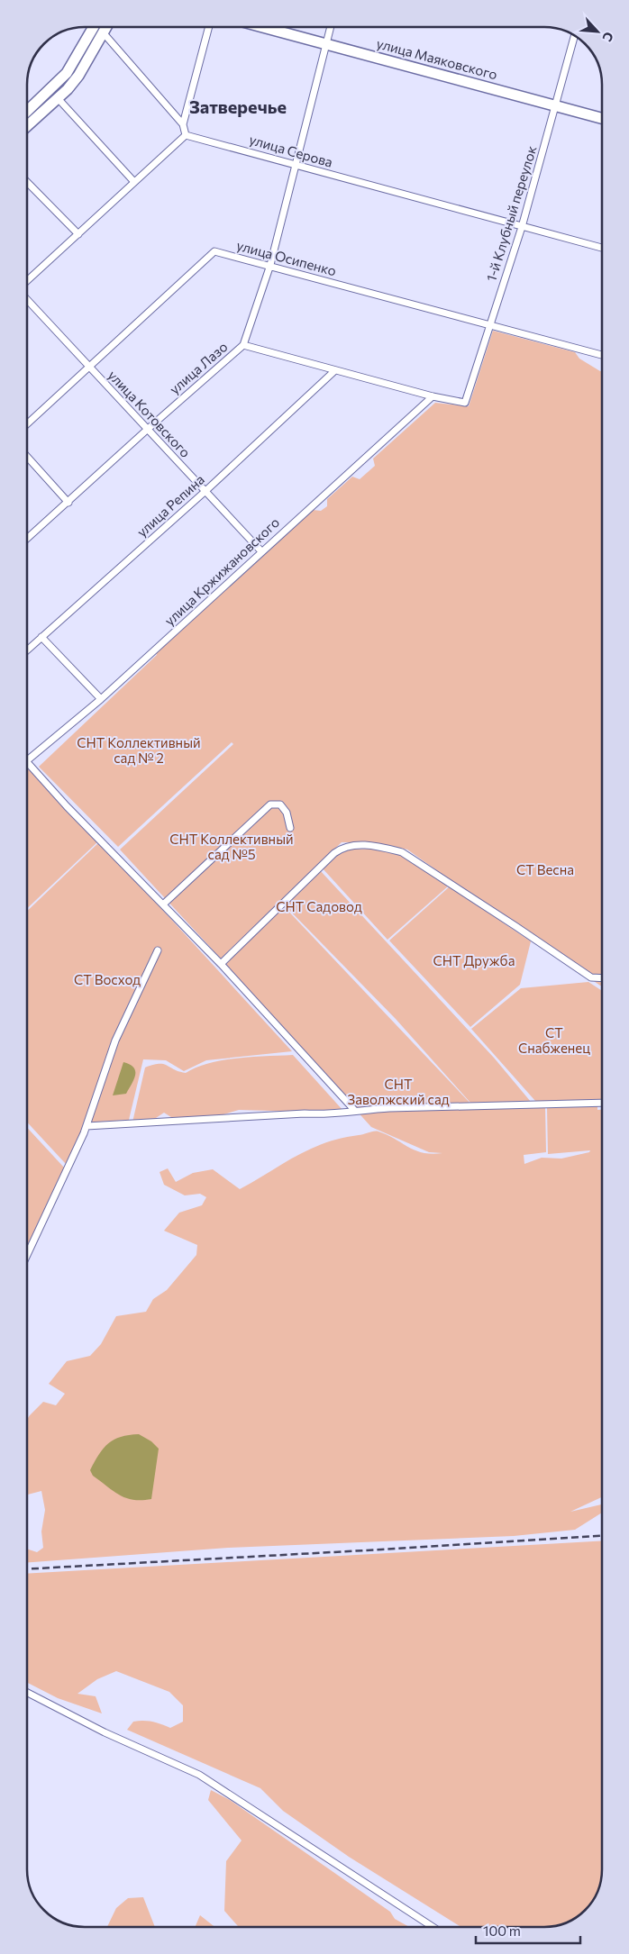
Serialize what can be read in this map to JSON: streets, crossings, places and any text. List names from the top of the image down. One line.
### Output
{"streets":{"main road":["улица Маяковского"],"street":["улица Серова","1-й Клубный переулок","улица Осипенко","улица Лазо","улица Котовского","улица Репина","улица Кржижановского"]},"crossings":[["улица Маяковского","1-й Клубный переулок"],["улица Серова","1-й Клубный переулок"],["1-й Клубный переулок","улица Осипенко"],["1-й Клубный переулок","улица Лазо"],["улица Осипенко","улица Котовского"],["улица Лазо","улица Котовского"],["улица Лазо","улица Репина"],["улица Лазо","улица Кржижановского"],["улица Котовского","улица Репина"],["улица Котовского","улица Кржижановского"]],"districts":["Затверечье"],"parks":["СНТ Коллективный сад № 2","СНТ Коллективный сад №5","СТ Весна","СНТ Садовод","СНТ Дружба","СТ Восход","СТ Снабженец","СНТ Заволжский сад"],"scale_bar":"100 m","north":"bottom right"}
